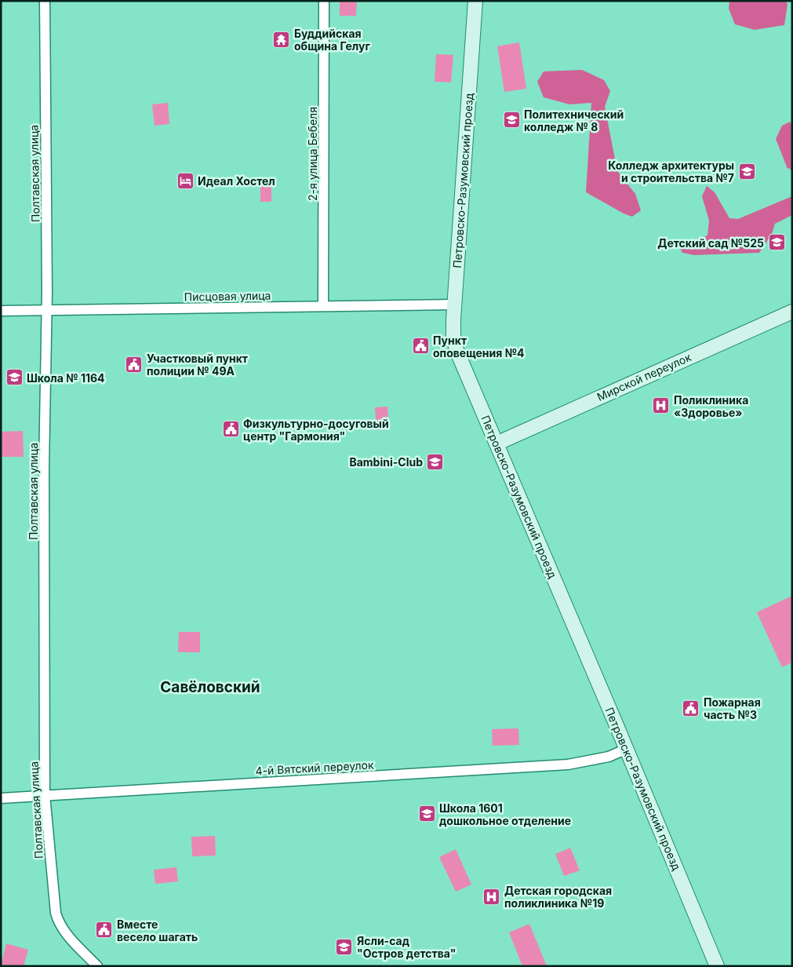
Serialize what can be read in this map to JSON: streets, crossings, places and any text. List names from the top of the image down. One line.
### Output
{"streets":{"street":["2-я улица Бебеля","Полтавская улица","Петровско-Разумовский проезд","Писцовая улица","Мирской переулок","4-й Вятский переулок"]},"crossings":[["2-я улица Бебеля","Писцовая улица"],["Полтавская улица","Писцовая улица"],["Полтавская улица","4-й Вятский переулок"],["Петровско-Разумовский проезд","Писцовая улица"],["Петровско-Разумовский проезд","Мирской переулок"],["Петровско-Разумовский проезд","4-й Вятский переулок"]],"districts":["Савёловский"],"places":{"temple":["Буддийская община Гелуг"],"school or university":["Политехнический колледж № 8","Колледж архитектуры и строительства №7","Детский сад №525","Школа № 1164","Bambini-Club","Школа 1601 дошкольное отделение","Ясли-сад \"Остров детства\""],"hotel":["Идеал Хостел"],"public building":["Пункт оповещения №4","Участковый пункт полиции № 49А","Физкультурно-досуговый центр \"Гармония\"","Пожарная часть №3","Вместе весело шагать"],"hospital":["Поликлиника «Здоровье»","Детская городская поликлиника №19"]}}
